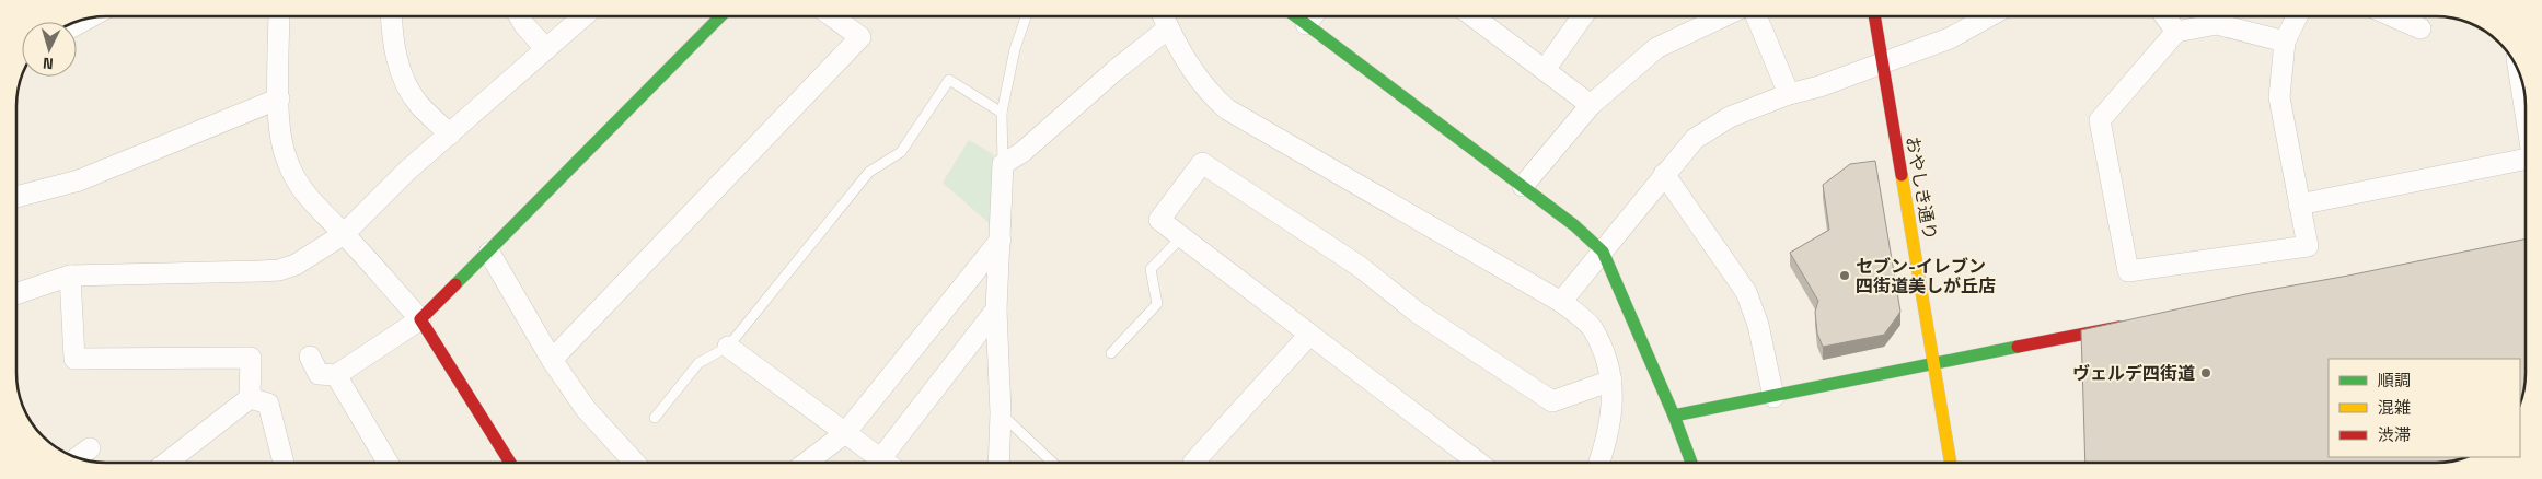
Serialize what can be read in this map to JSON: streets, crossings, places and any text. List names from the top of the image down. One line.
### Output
{"streets":{"street":["おやしき通り"]},"places":["セブン-イレブン 四街道美しが丘店","ヴェルデ四街道"],"legend":["順調","混雑","渋滞"],"north":"bottom"}
